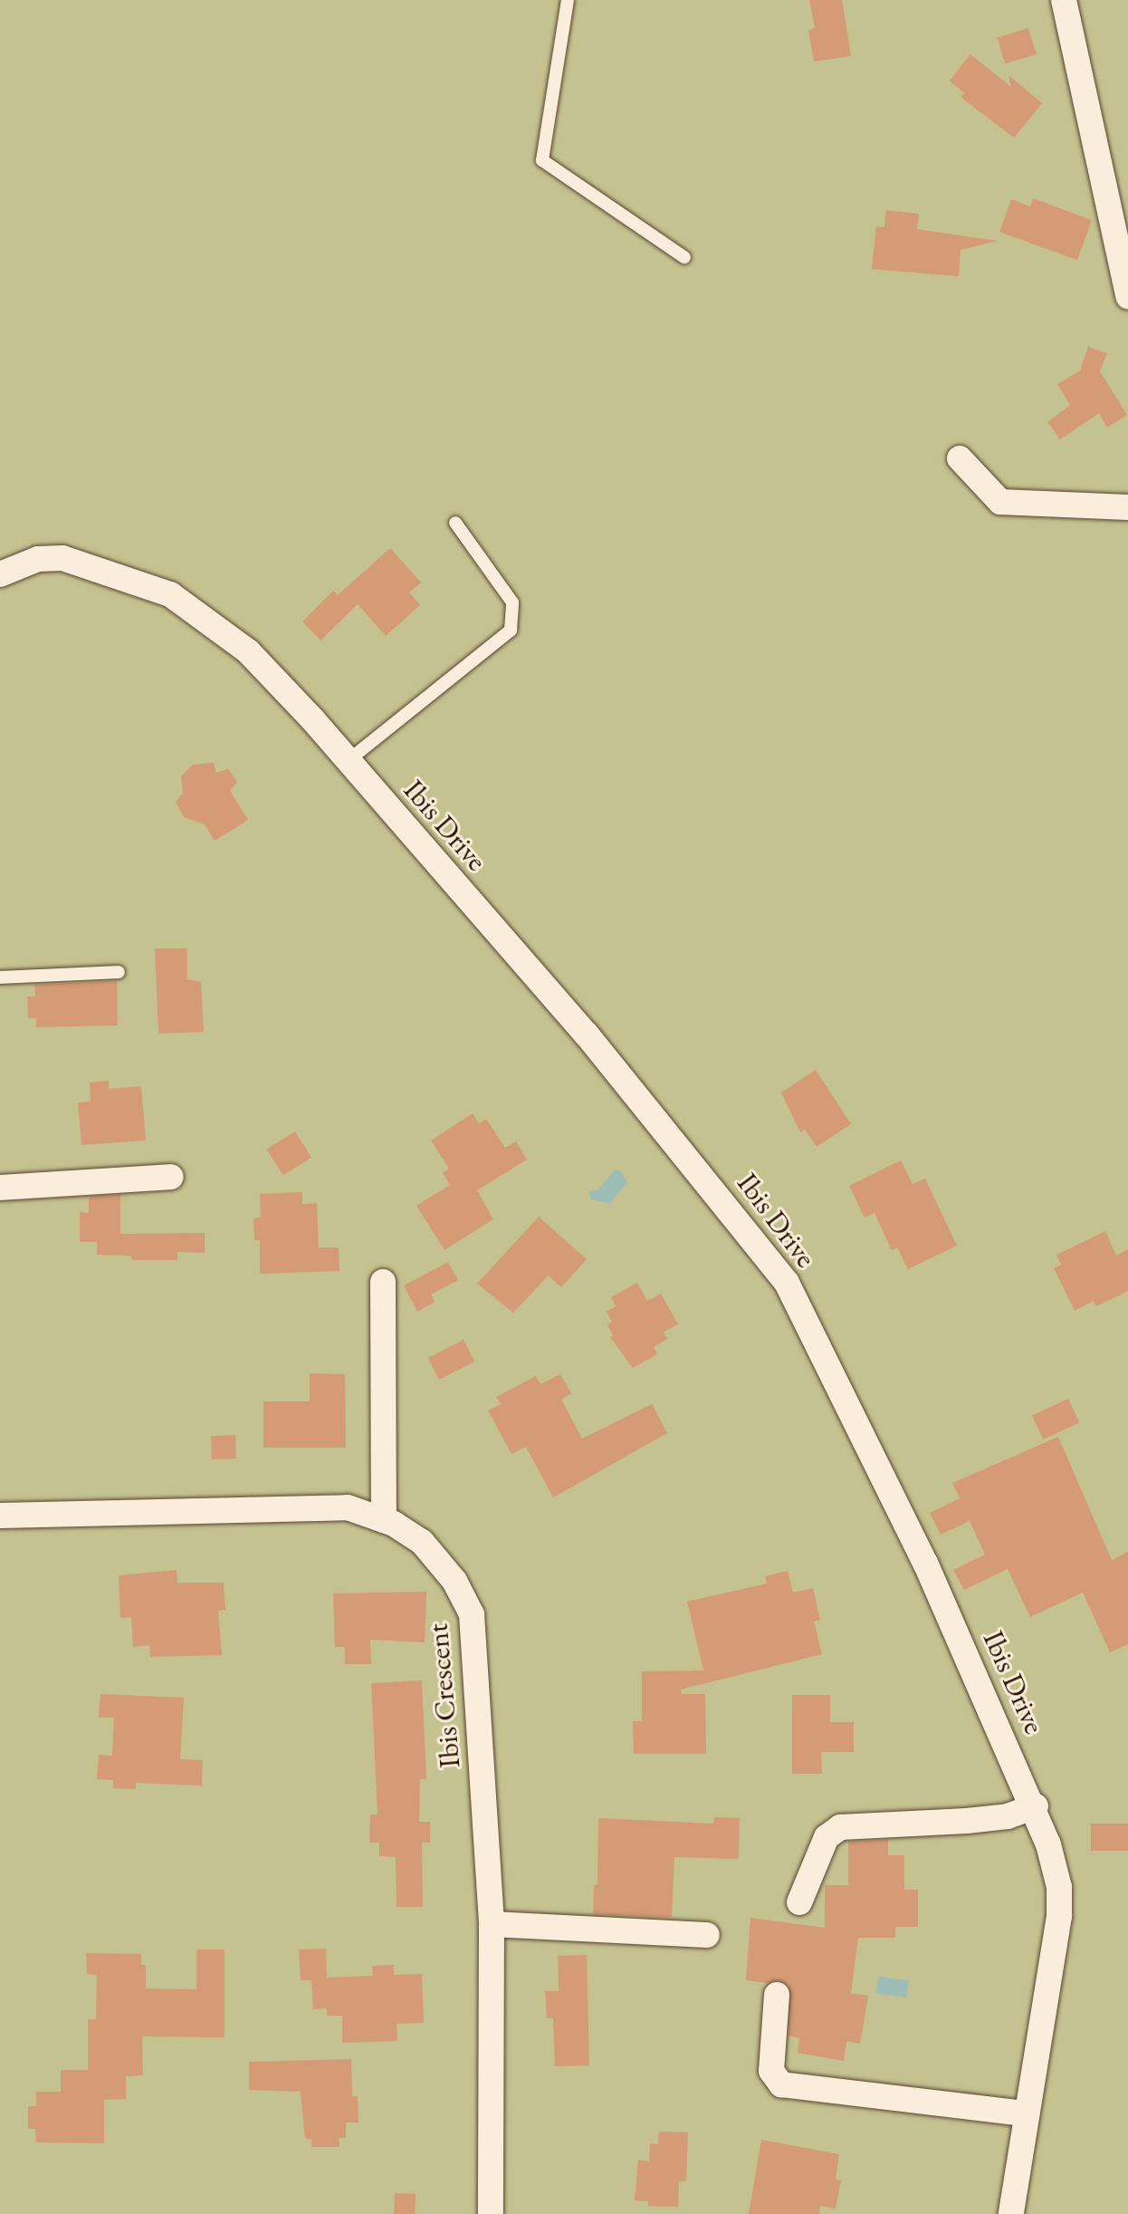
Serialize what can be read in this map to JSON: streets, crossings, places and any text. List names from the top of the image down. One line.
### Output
{"streets":{"street":["Ibis Drive","Ibis Crescent"]}}
